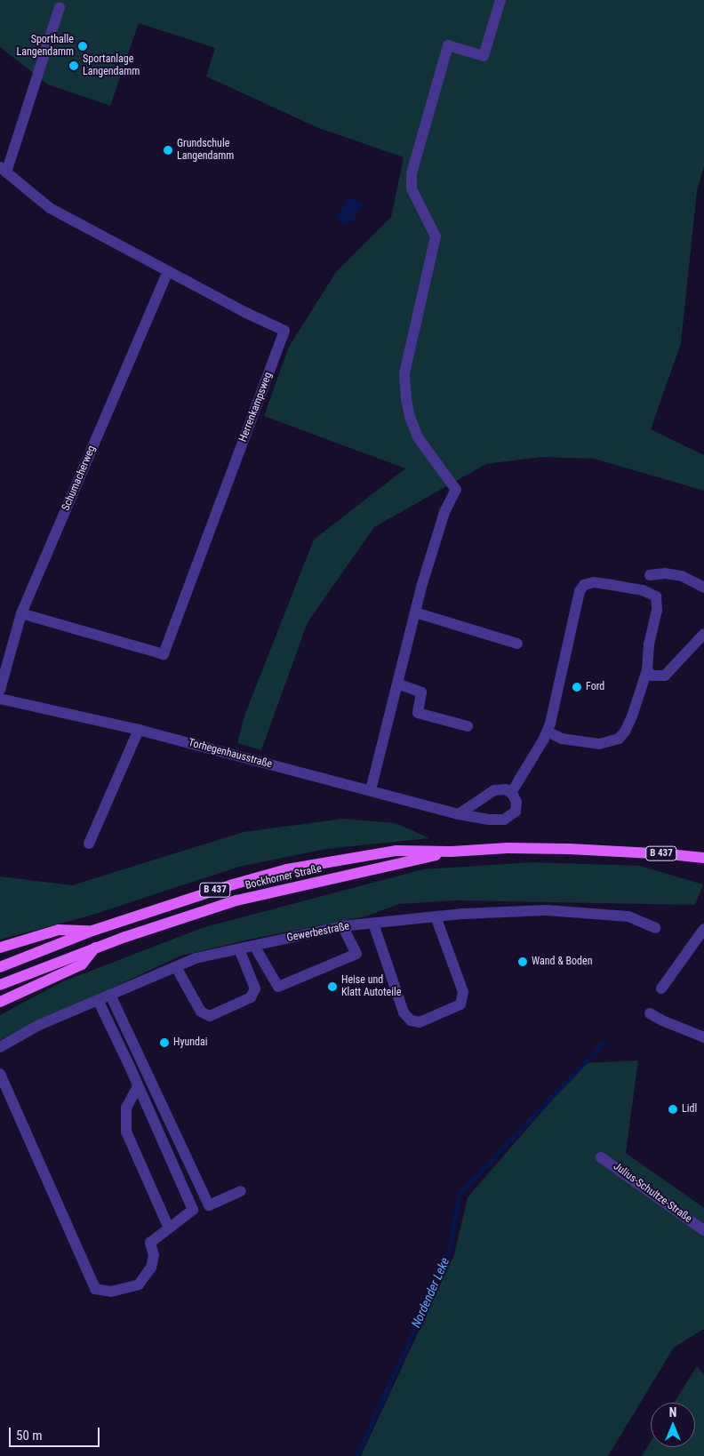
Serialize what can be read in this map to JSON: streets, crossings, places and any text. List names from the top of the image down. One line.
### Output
{"streets":{"main road":["B 437","Bockhorner Straße"],"street":["Herrenkampsweg","Schumacherweg","Torhegenhausstraße","Gewerbestraße","Julius-Schultze-Straße"]},"crossings":[["Herrenkampsweg","Schumacherweg"]],"water":["Nordender Leke"],"places":["Sporthalle Langendamm","Sportanlage Langendamm","Grundschule Langendamm","Ford","Wand & Boden","Heise und Klatt Autoteile","Hyundai","Lidl"],"scale_bar":"50 m","north":"top"}
